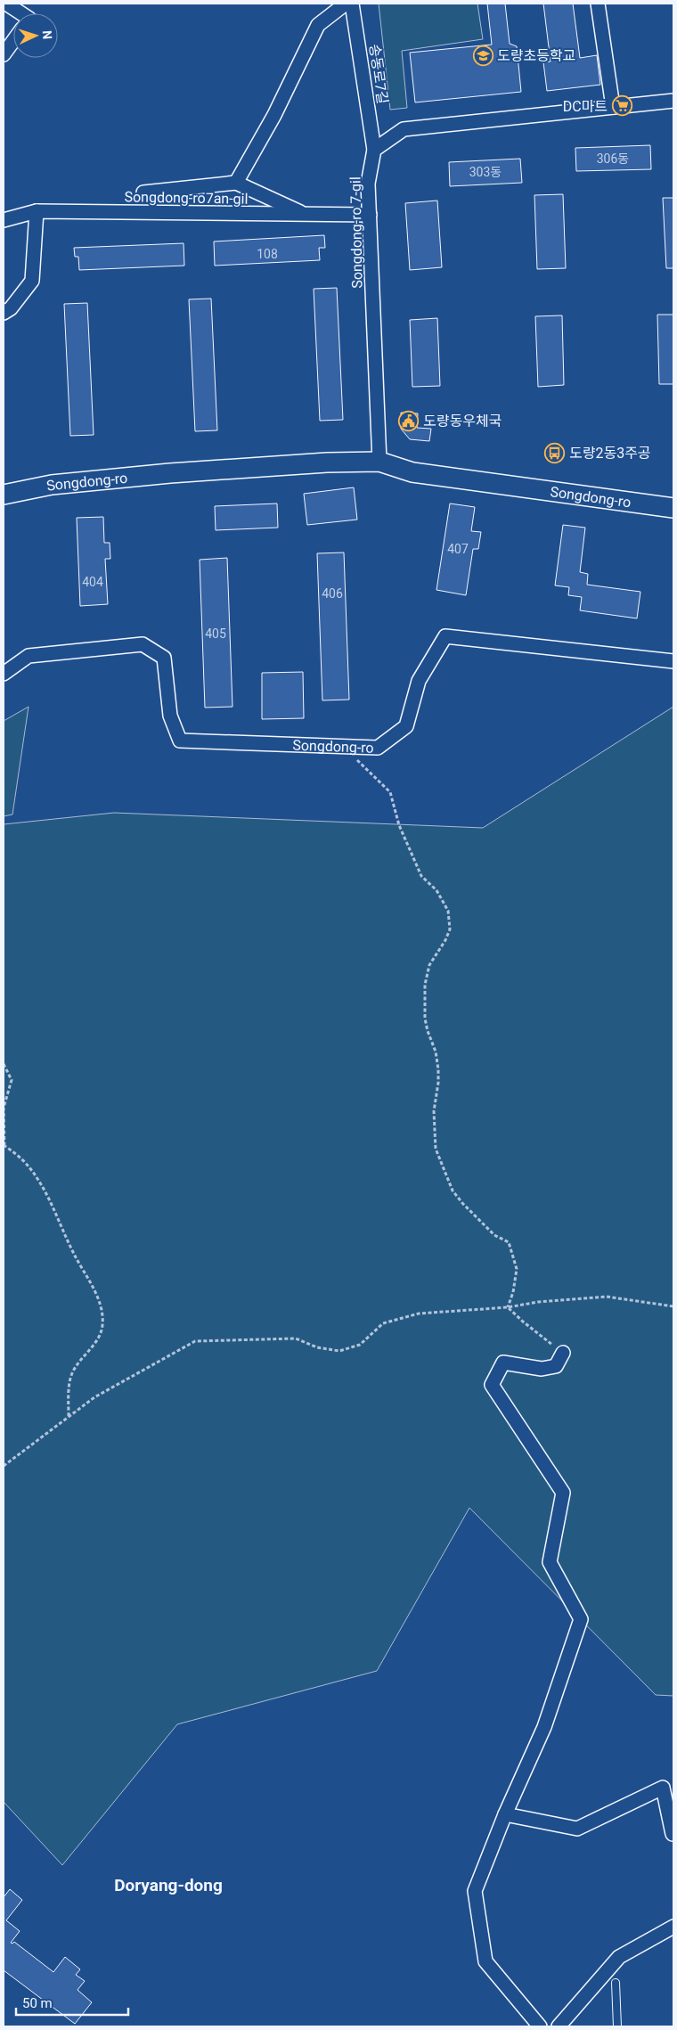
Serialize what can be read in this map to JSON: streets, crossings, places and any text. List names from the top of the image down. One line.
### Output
{"streets":{"street":["송동로7길","Songdong-ro7an-gil","Songdong-ro 7-gil","Songdong-ro"]},"crossings":[["송동로7길","Songdong-ro 7-gil"],["Songdong-ro7an-gil","Songdong-ro 7-gil"],["Songdong-ro 7-gil","Songdong-ro"]],"districts":["Doryang-dong"],"places":{"school or university":["도량초등학교"],"supermarket":["DC마트"],"public building":["도량동우체국"],"bus stop":["도량2동3주공"]},"house_numbers":["306동","303동","108","407","404","406","405"],"scale_bar":"50 m","north":"right"}
